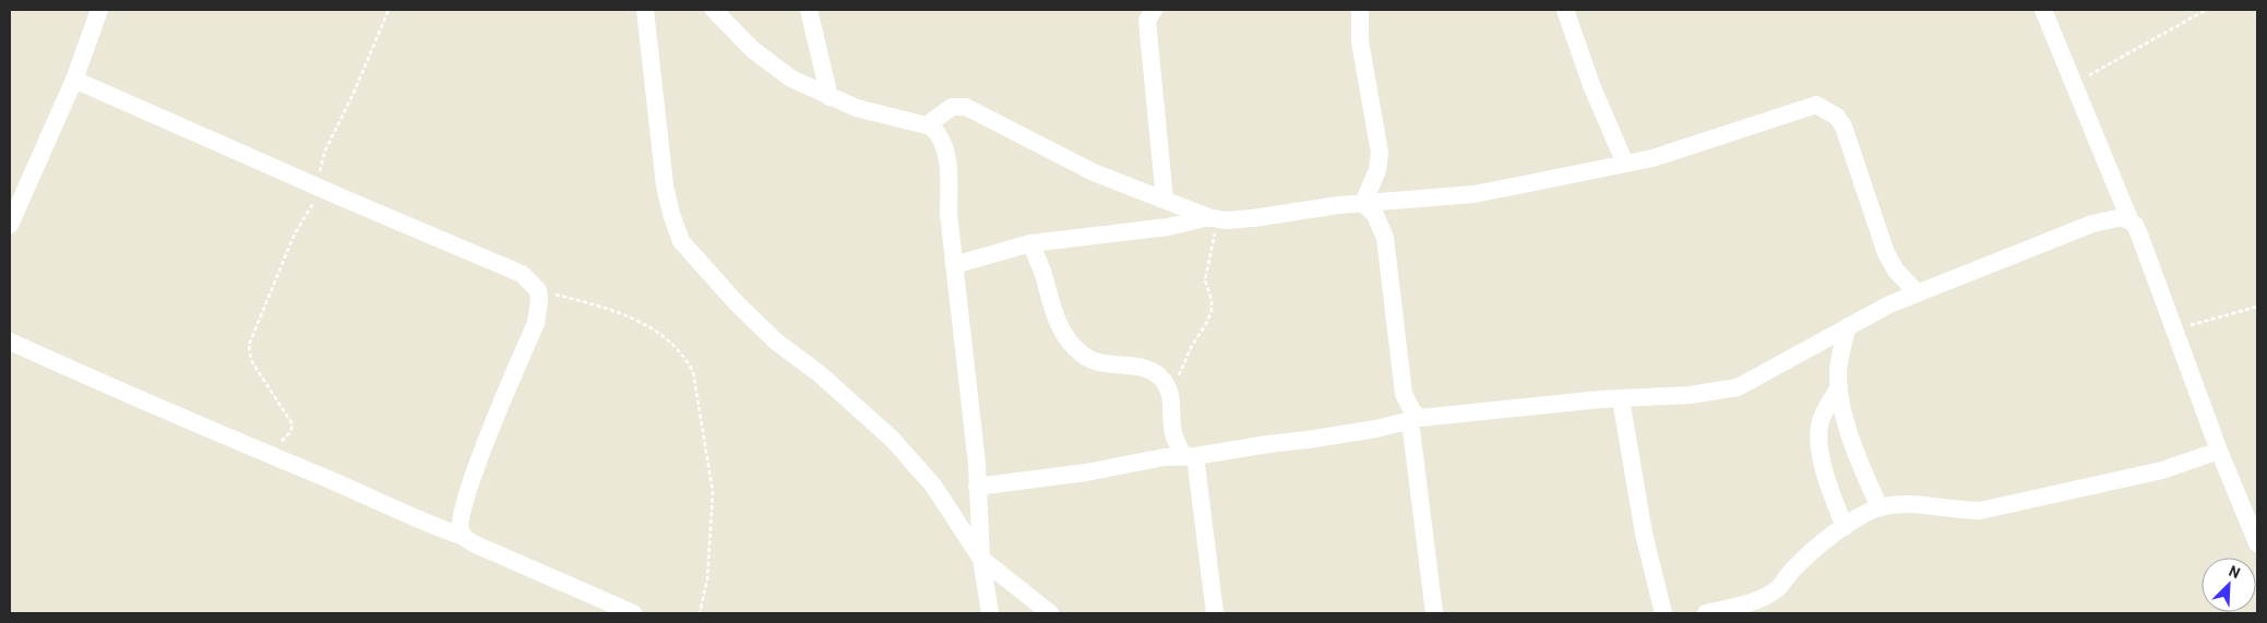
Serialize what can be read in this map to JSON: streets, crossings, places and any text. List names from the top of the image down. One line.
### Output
{"north":"top right"}
